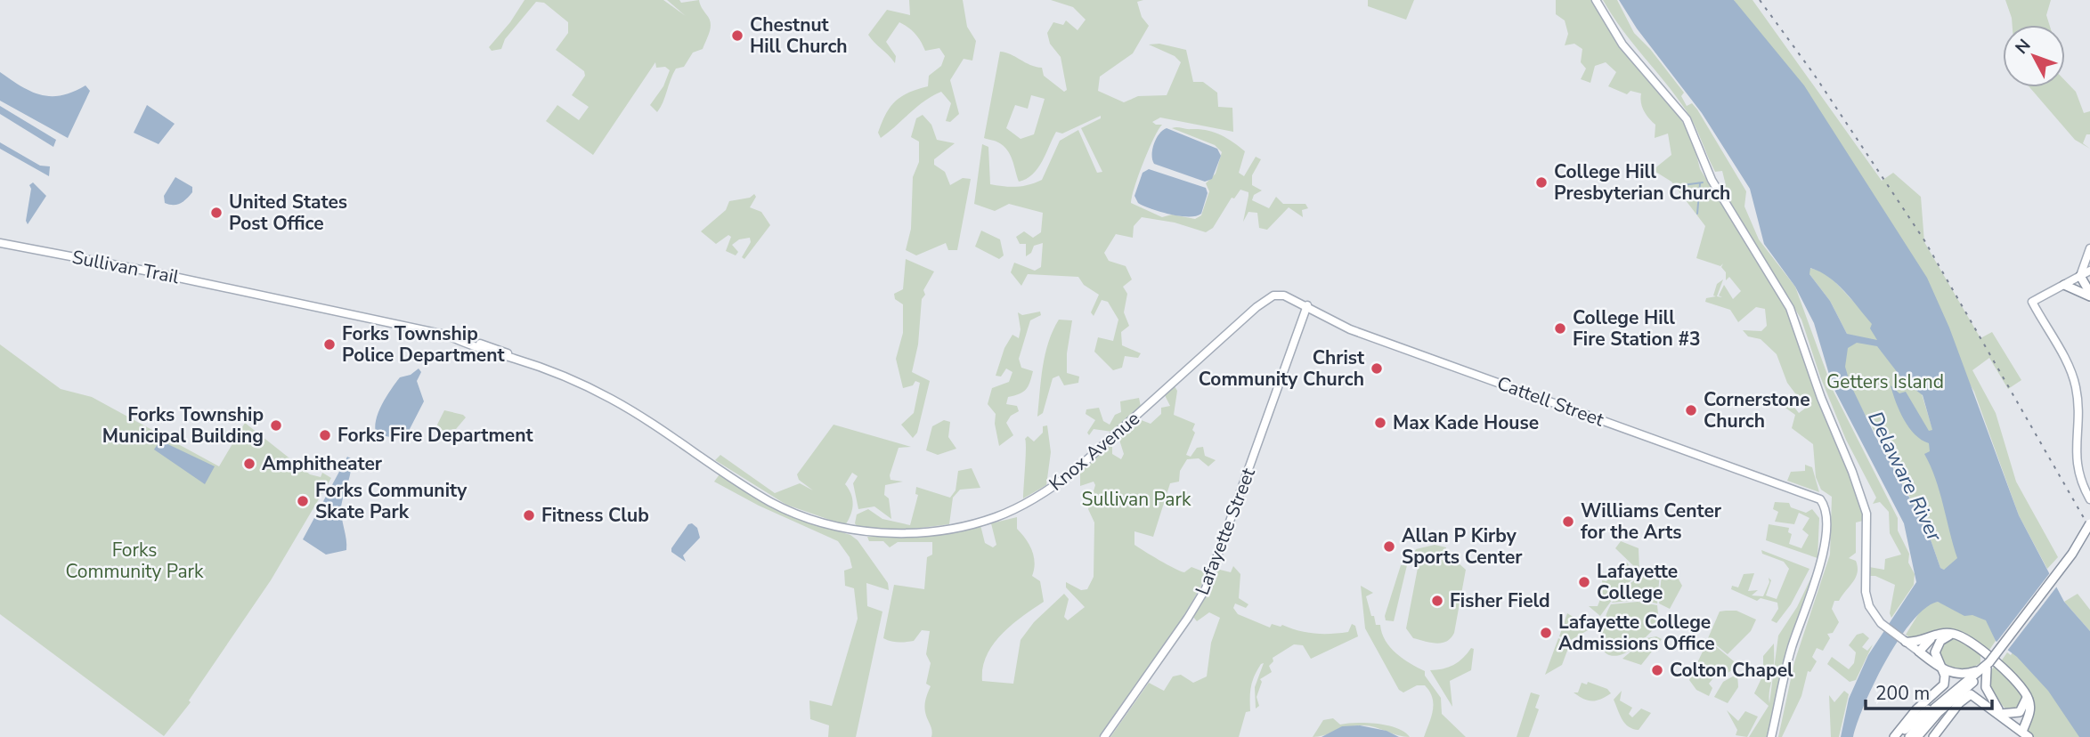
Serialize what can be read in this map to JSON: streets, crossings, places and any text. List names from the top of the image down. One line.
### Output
{"streets":{"main road":["Sullivan Trail","Cattell Street","Knox Avenue","Lafayette Street"]},"crossings":[["Sullivan Trail","Knox Avenue"],["Cattell Street","Knox Avenue"],["Cattell Street","Lafayette Street"]],"water":["Delaware River"],"parks":["Getters Island","Sullivan Park","Forks Community Park"],"places":["Chestnut Hill Church","College Hill Presbyterian Church","United States Post Office","College Hill Fire Station #3","Forks Township Police Department","Christ Community Church","Cornerstone Church","Max Kade House","Forks Township Municipal Building","Forks Fire Department","Amphitheater","Forks Community Skate Park","Fitness Club","Williams Center for the Arts","Allan P Kirby Sports Center","Lafayette College","Fisher Field","Lafayette College Admissions Office","Colton Chapel"],"scale_bar":"200 m","north":"top left"}
